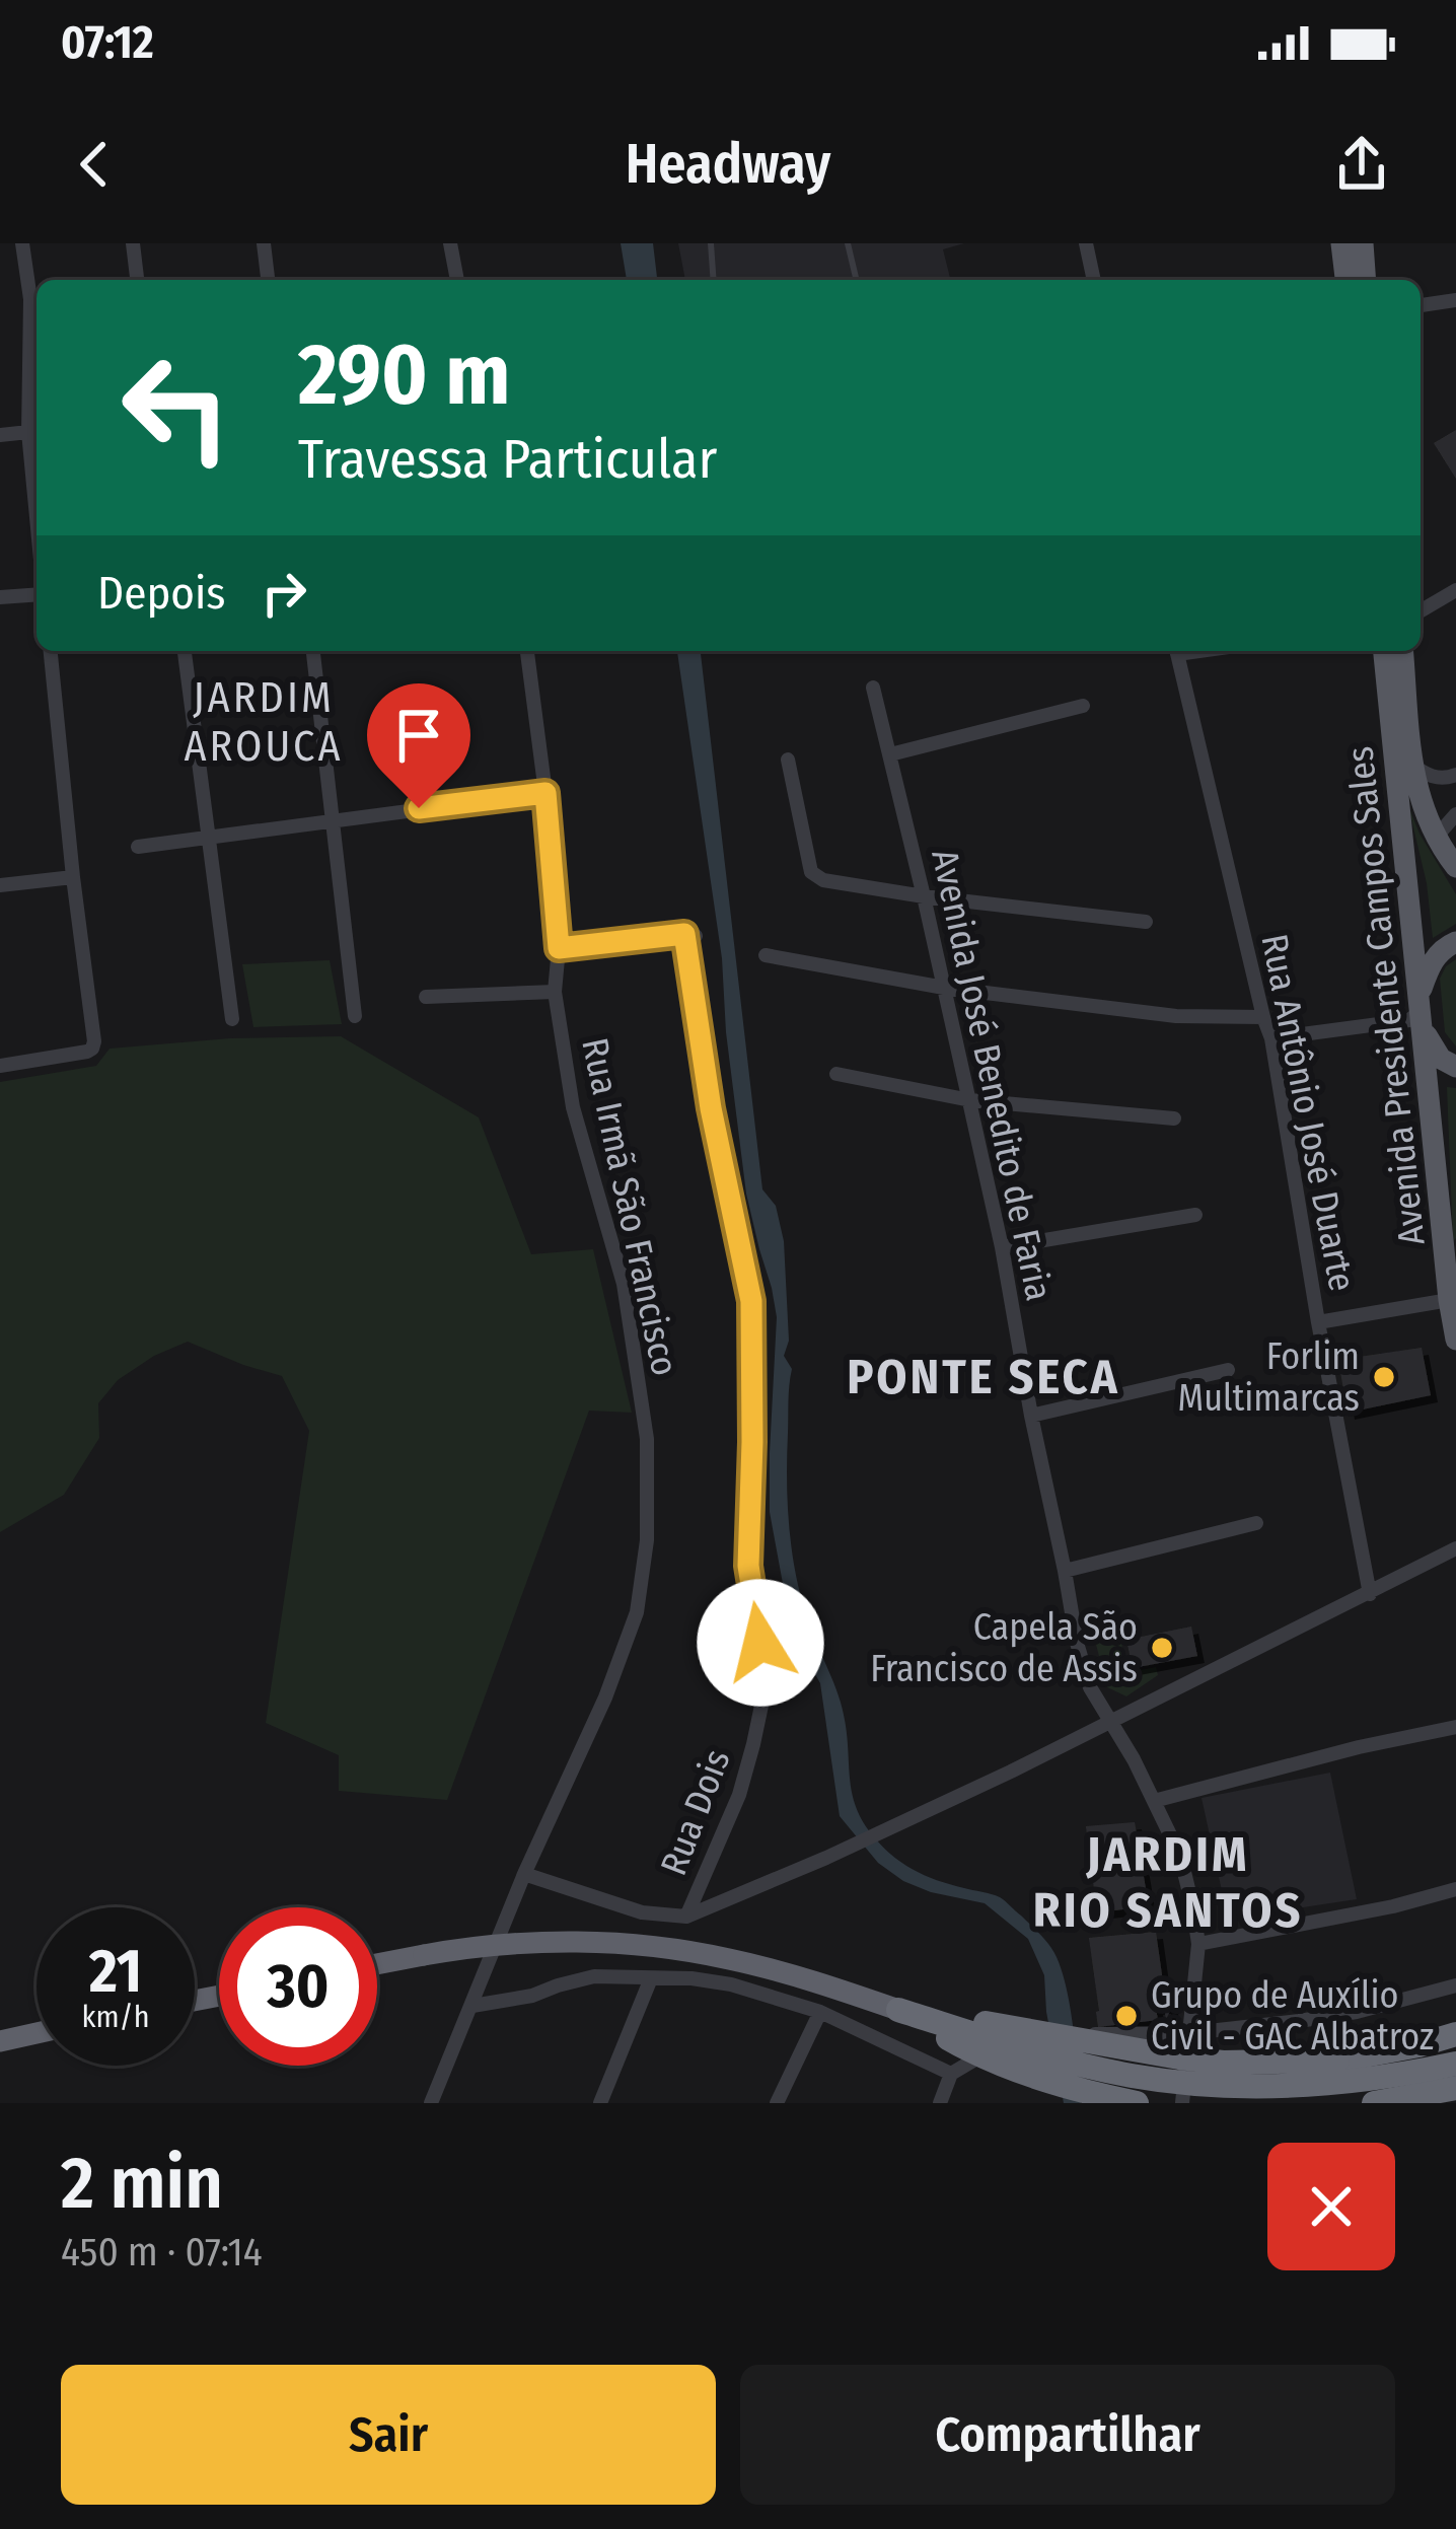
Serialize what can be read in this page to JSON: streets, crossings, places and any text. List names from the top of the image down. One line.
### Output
{"streets":{"main road":["Avenida Presidente Campos Sales"],"street":["Avenida José Benedito de Faria","Rua Antônio José Duarte","Rua Irmã São Francisco","Rua Dois"]},"crossings":[["Rua Irmã São Francisco","Rua Dois"]],"districts":["JARDIM AROUCA","PONTE SECA","JARDIM RIO SANTOS"],"places":["Forlim Multimarcas","Capela São Francisco de Assis","Grupo de Auxílio Civil - GAC Albatroz"],"page":{"status":"07:12","header":"Headway","turn":["290 m","Travessa Particular"],"then":"Depois","speed":"21 km/h","limit":"30","heading":["2 min","450 m · 07:14"],"buttons":["Sair","Compartilhar"]}}
